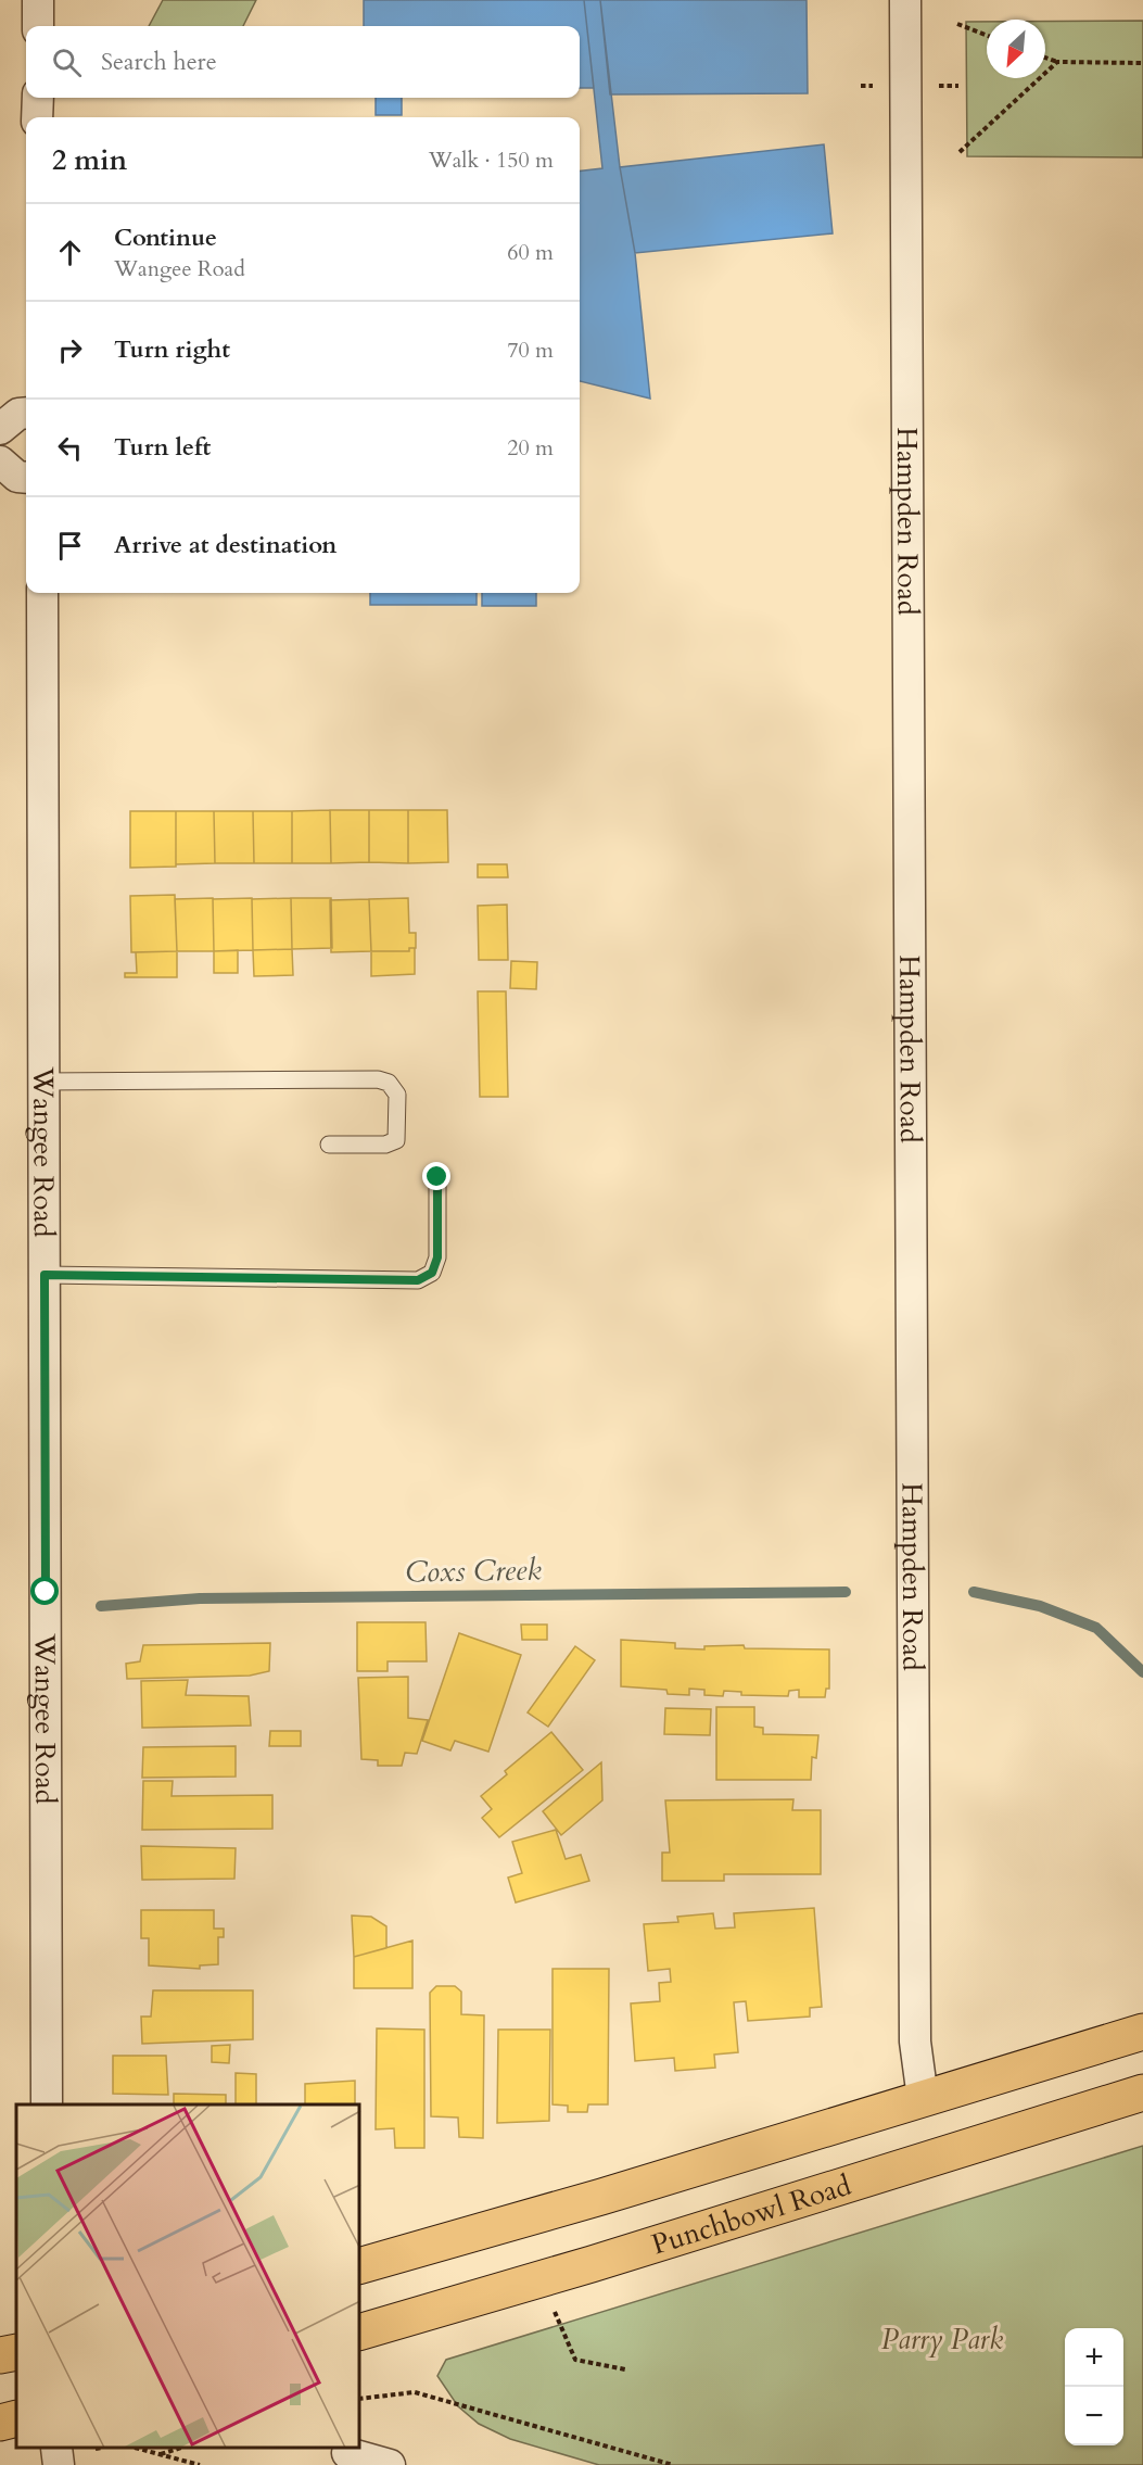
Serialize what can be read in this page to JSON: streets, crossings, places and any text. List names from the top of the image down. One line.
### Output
{"streets":{"main road":["Punchbowl Road"],"street":["Hampden Road","Wangee Road"]},"water":["Coxs Creek"],"parks":["Parry Park"],"north":"bottom left","page":{"search":"Search here","heading":["2 min","Walk · 150 m"],"list":[["Continue","Wangee Road","60 m"],["Turn right","70 m"],["Turn left","20 m"],"Arrive at destination"],"map_buttons":["+","−"]}}
